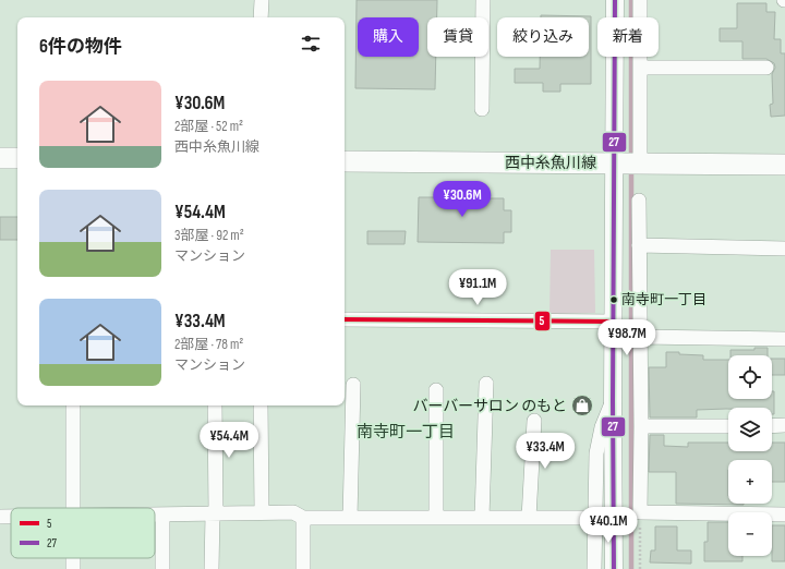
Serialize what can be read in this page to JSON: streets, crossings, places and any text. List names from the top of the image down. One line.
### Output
{"streets":{"main road":["西中糸魚川線"]},"districts":["南寺町一丁目"],"places":{"other":["南寺町一丁目"],"shop":["バーバーサロン のもと"]},"lines":["transit line 27","transit line 5"],"legend":["5","27"],"page":{"chip":["購入","賃貸","絞り込み","新着"],"heading":"6件の物件","list":[{"name":"¥30.6M","note":"2部屋 · 52 m² · 西中糸魚川線"},{"name":"¥54.4M","note":"3部屋 · 92 m² · マンション"},{"name":"¥33.4M","note":"2部屋 · 78 m² · マンション"}],"price":["¥30.6M","¥91.1M","¥98.7M","¥54.4M","¥33.4M","¥40.1M"],"map_buttons":["+","−"]}}
